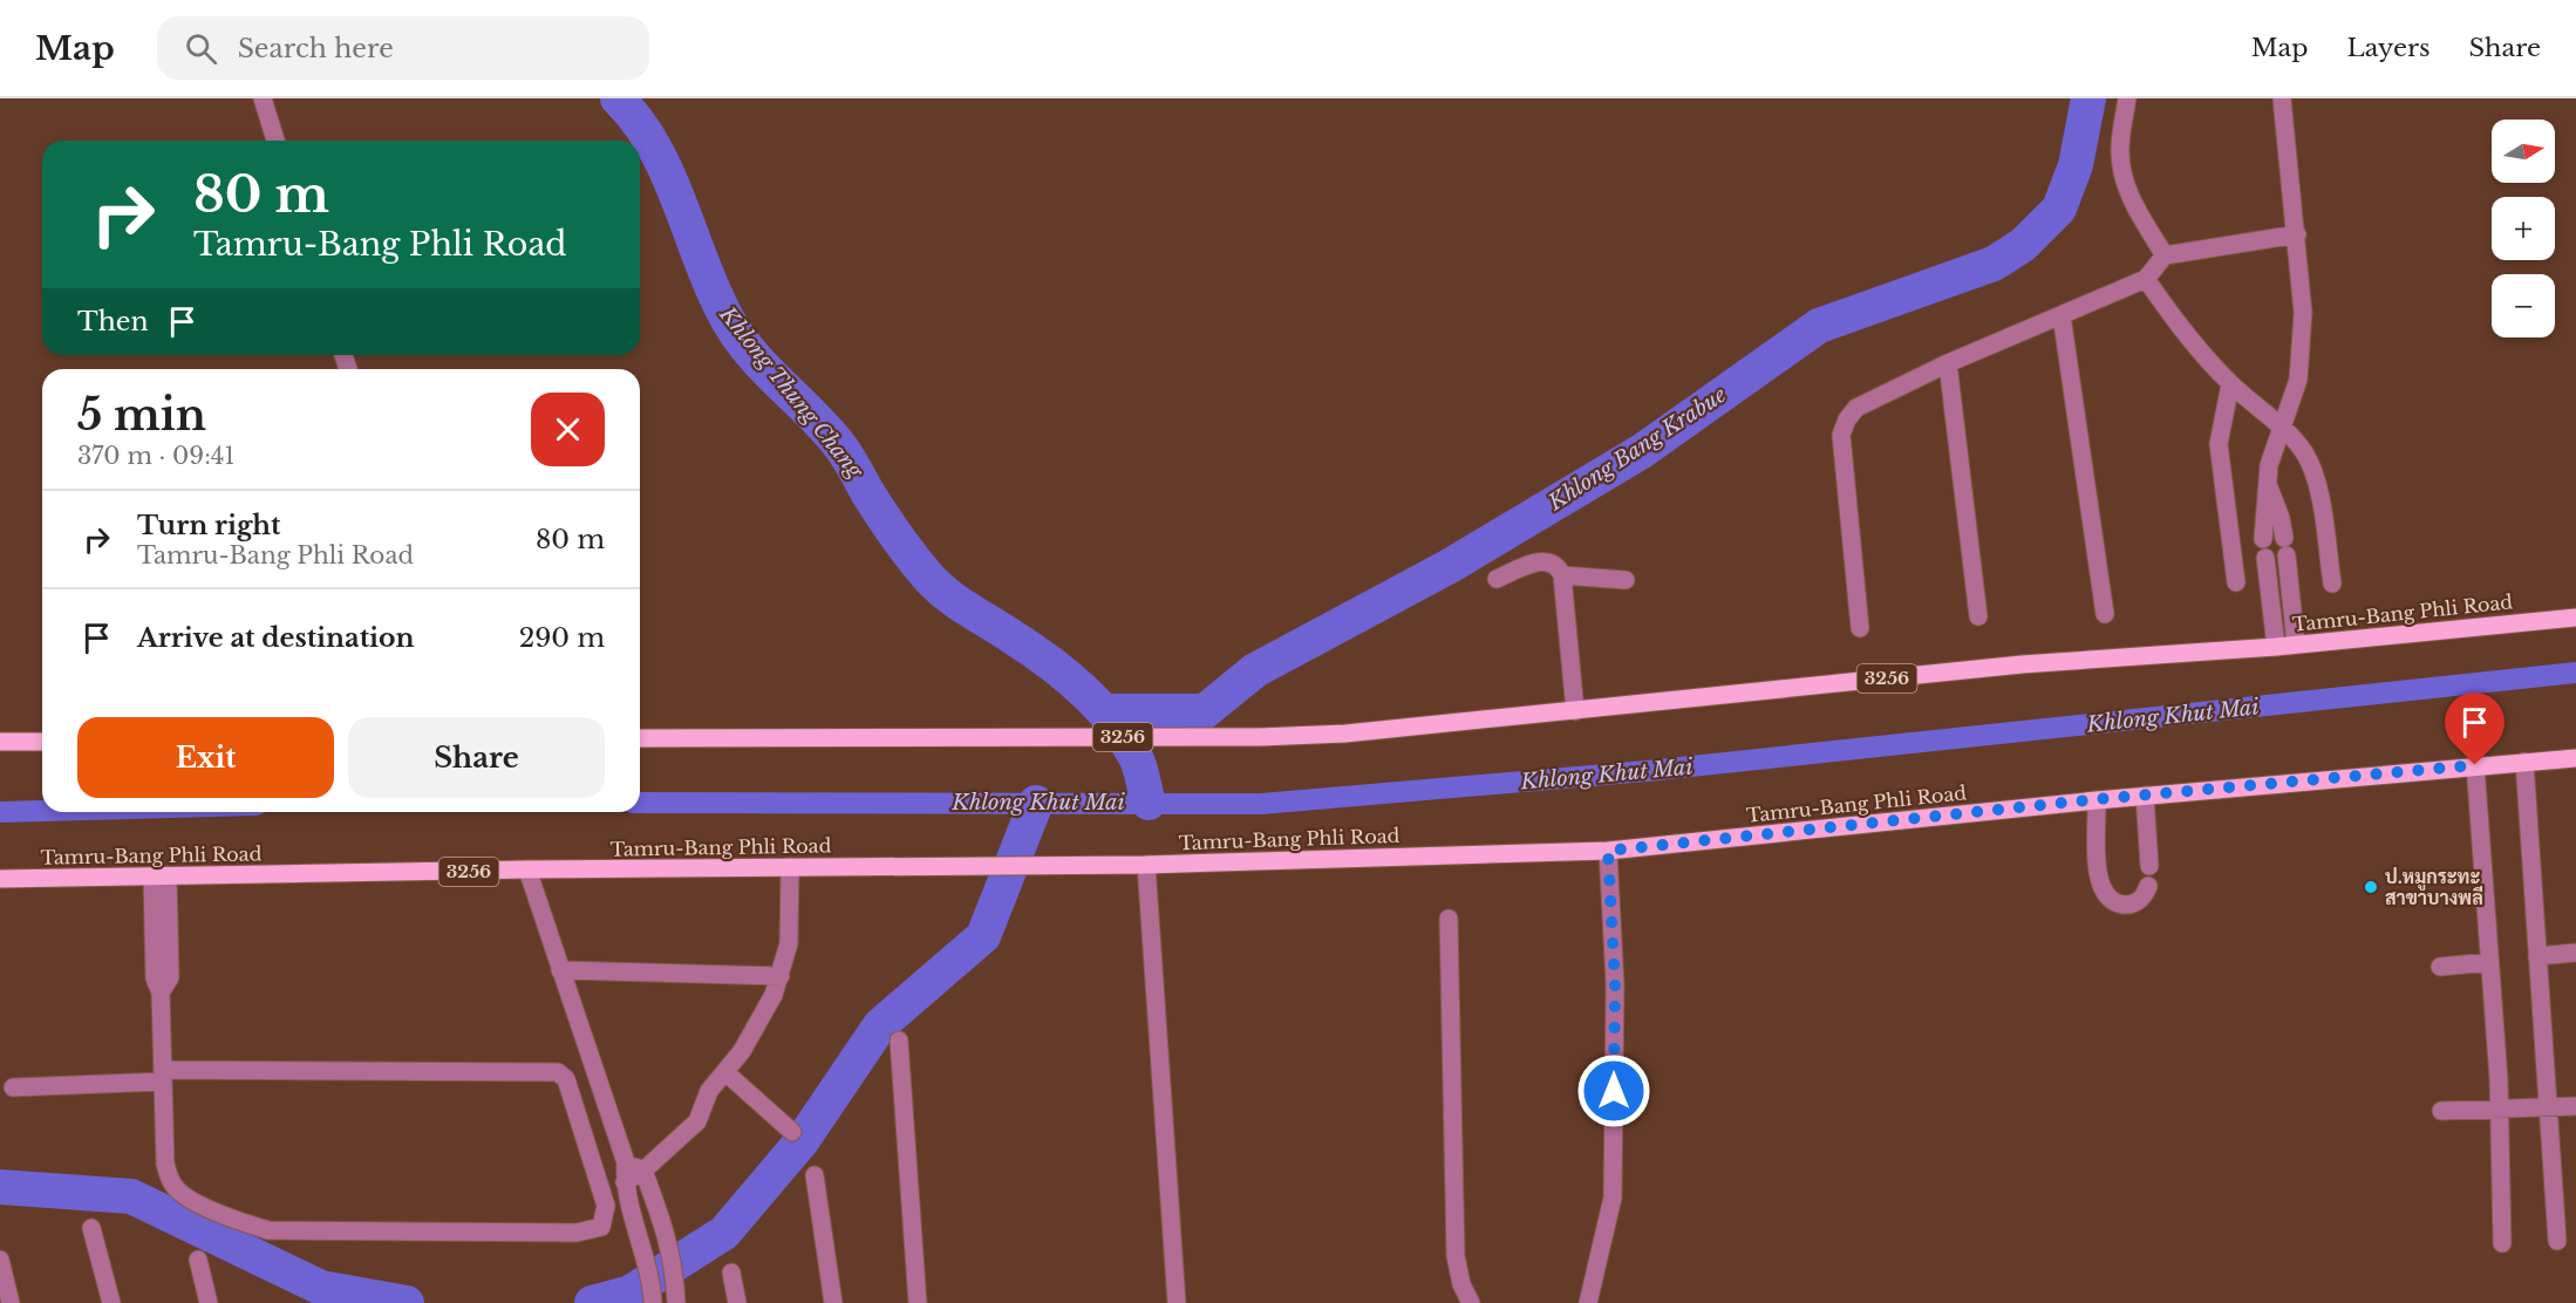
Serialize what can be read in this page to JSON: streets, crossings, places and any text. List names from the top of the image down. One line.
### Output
{"streets":{"main road":["Tamru-Bang Phli Road","3256"]},"water":["Khlong Thung Chang","Khlong Bang Krabue","Khlong Khut Mai"],"places":["ป.หมูกระทะ สาขาบางพลี"],"north":"right","page":{"header":"Map","search":"Search here","nav":["Map","Layers","Share"],"map_buttons":["+","−"],"turn":["80 m","Tamru-Bang Phli Road"],"then":"Then","heading":["5 min","370 m · 09:41"],"list":[{"name":"Turn right","note":"Tamru-Bang Phli Road","value":"80 m"},{"name":"Arrive at destination","value":"290 m"}],"buttons":["Exit","Share"]}}
